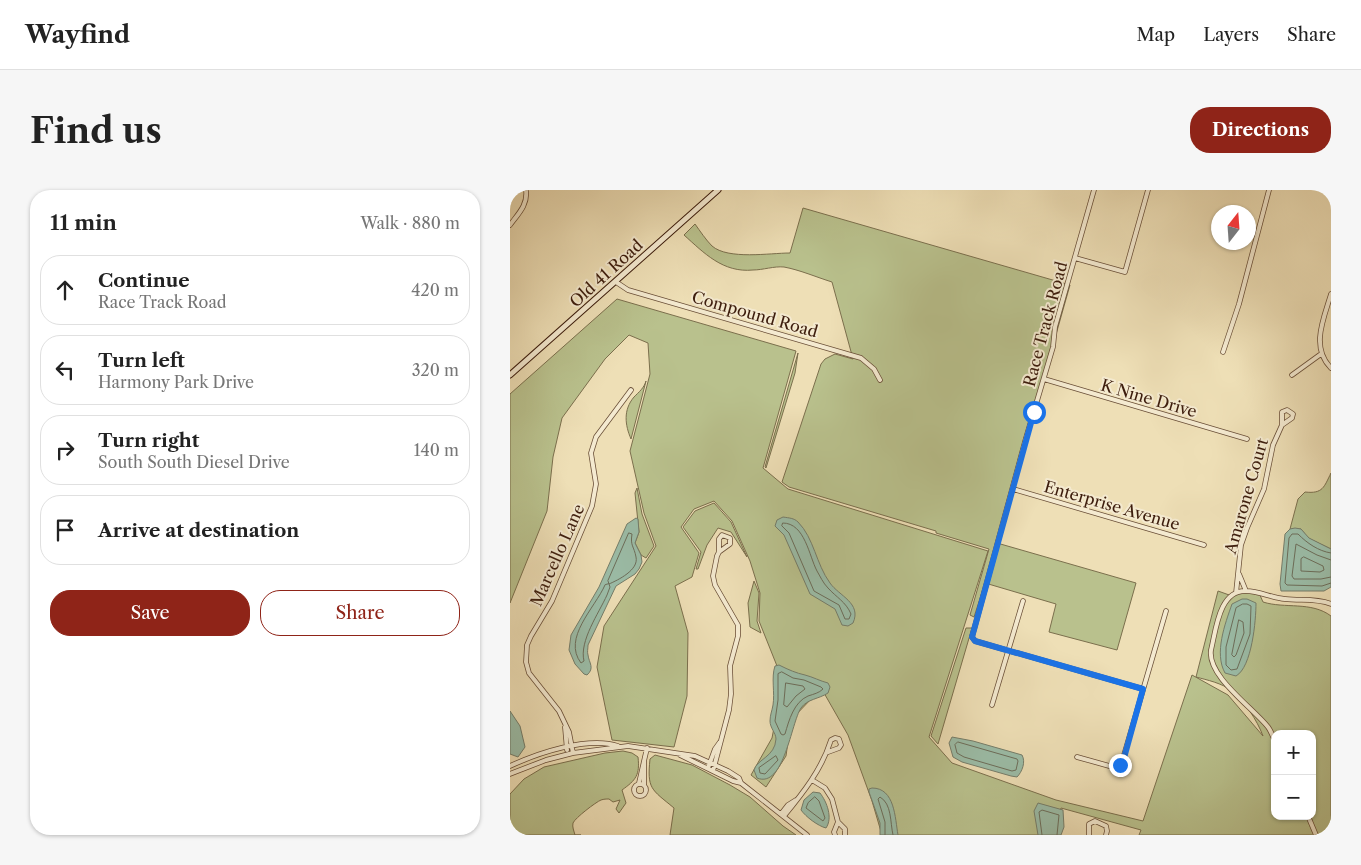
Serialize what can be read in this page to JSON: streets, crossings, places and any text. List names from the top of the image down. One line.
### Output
{"streets":{"street":["Old 41 Road","Compound Road","Race Track Road","K Nine Drive","Amarone Court","Enterprise Avenue","Marcello Lane"]},"crossings":[["Old 41 Road","Compound Road"],["Race Track Road","K Nine Drive"],["Race Track Road","Enterprise Avenue"]],"north":"top","page":{"header":"Wayfind","nav":["Map","Layers","Share"],"buttons":["Directions",["Save","Share"]],"title":"Find us","heading":["11 min","Walk · 880 m"],"list":[["Continue","Race Track Road","420 m"],["Turn left","Harmony Park Drive","320 m"],["Turn right","South South Diesel Drive","140 m"],"Arrive at destination"],"map_buttons":["+","−"]}}
